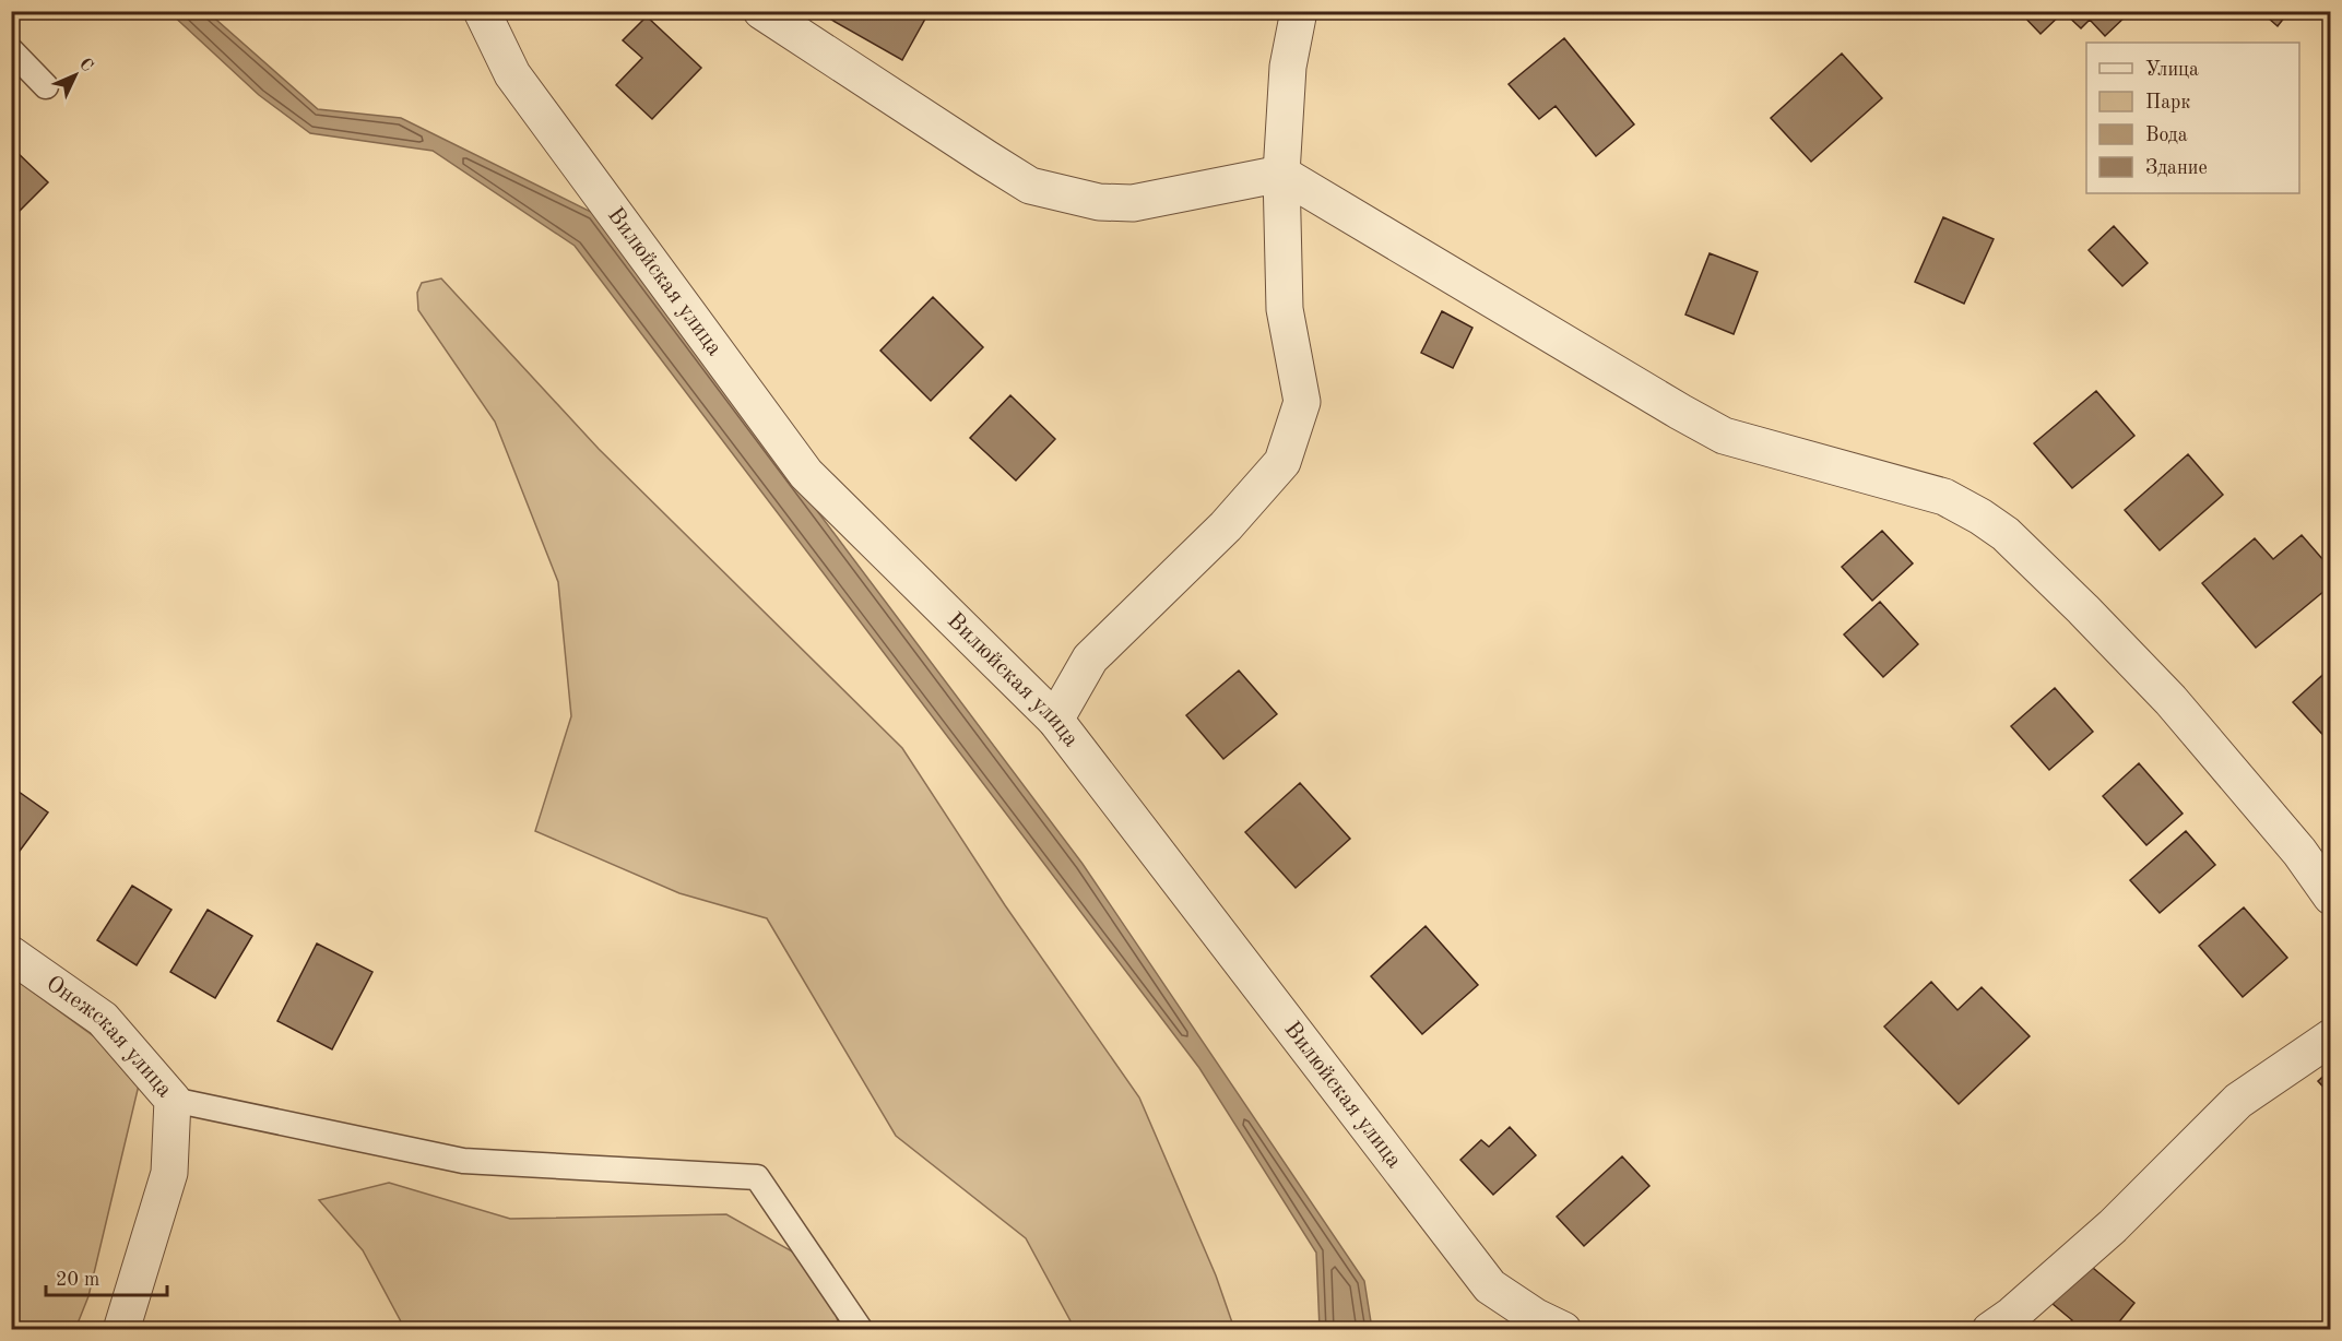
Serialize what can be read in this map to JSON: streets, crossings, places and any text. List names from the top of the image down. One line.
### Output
{"streets":{"street":["Вилюйская улица","Онежская улица"]},"legend":["Улица","Парк","Вода","Здание"],"scale_bar":"20 m","north":"top right"}
